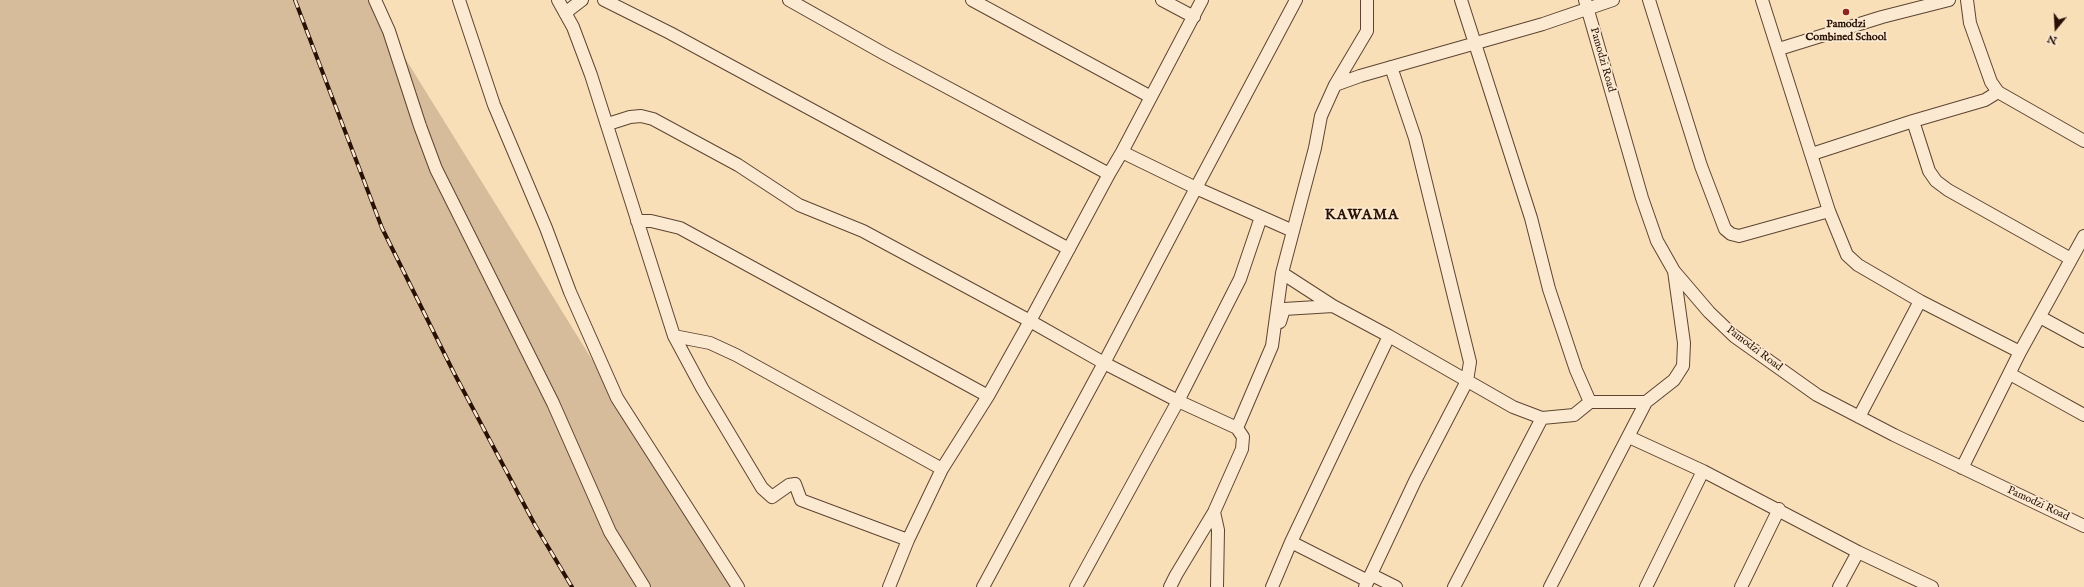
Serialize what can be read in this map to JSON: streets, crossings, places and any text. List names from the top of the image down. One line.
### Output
{"streets":{"street":["Pamodzi Road"]},"districts":["KAWAMA"],"places":["Pamodzi Combined School"],"north":"bottom"}
